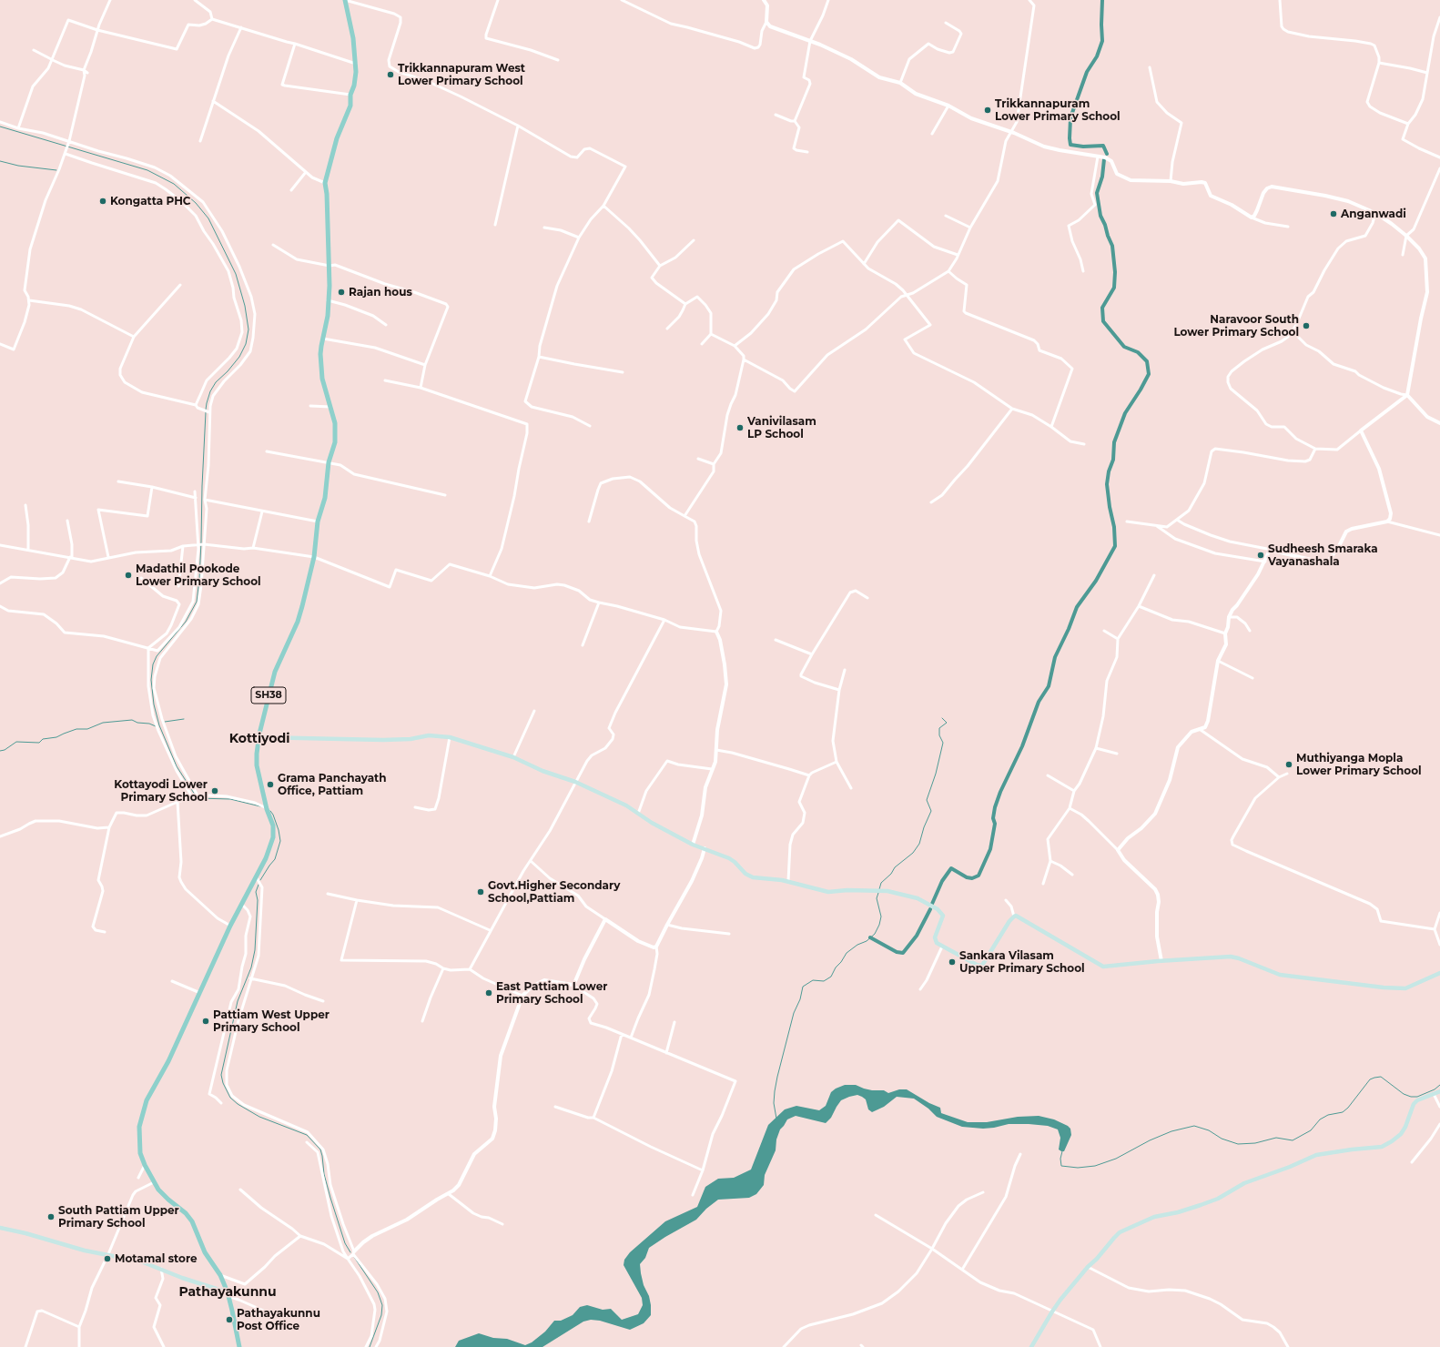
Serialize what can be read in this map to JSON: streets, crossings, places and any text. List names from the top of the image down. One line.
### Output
{"streets":{"main road":["SH38"]},"districts":["Kottiyodi","Pathayakunnu"],"places":["Trikkannapuram West Lower Primary School","Trikkannapuram Lower Primary School","Kongatta PHC","Anganwadi","Rajan hous","Naravoor South Lower Primary School","Vanivilasam LP School","Sudheesh Smaraka Vayanashala","Madathil Pookode Lower Primary School","Muthiyanga Mopla Lower Primary School","Grama Panchayath Office, Pattiam","Kottayodi Lower Primary School","Govt.Higher Secondary School,Pattiam","Sankara Vilasam Upper Primary School","East Pattiam Lower Primary School","Pattiam West Upper Primary School","South Pattiam Upper Primary School","Motamal store","Pathayakunnu Post Office"]}
